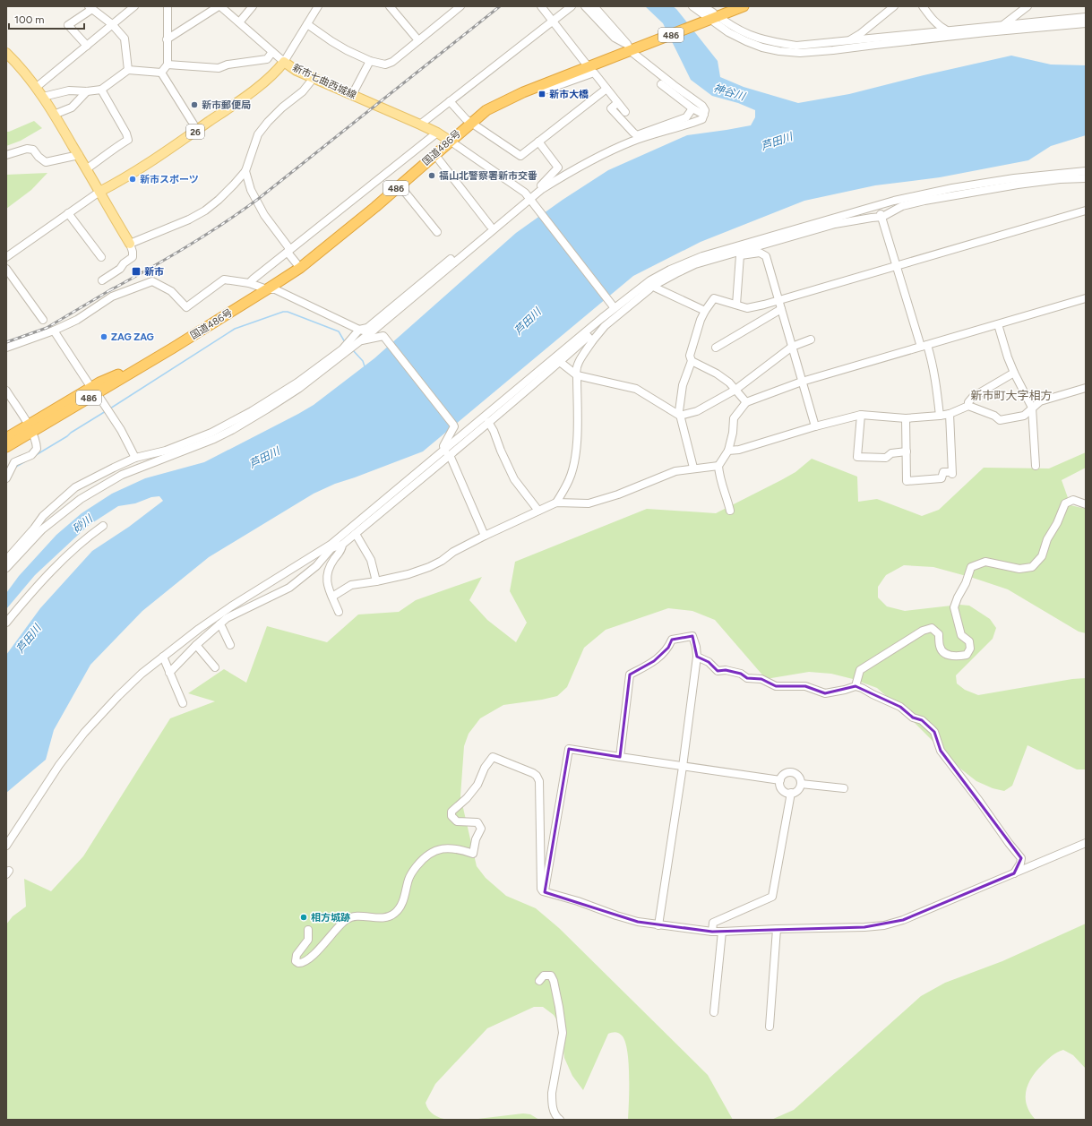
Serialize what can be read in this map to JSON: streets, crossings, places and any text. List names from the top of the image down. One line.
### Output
{"streets":{"highway":["486","国道486号"],"main road":["新市七曲西城線","26"]},"crossings":[["新市七曲西城線","国道486号"]],"districts":["新市町大字相方"],"water":["神谷川","芦田川","砂川"],"places":{"transit":["新市大橋","新市"],"other":["新市郵便局","福山北警察署新市交番","新市スポーツ","ZAG ZAG","相方城跡"]},"scale_bar":"100 m"}
